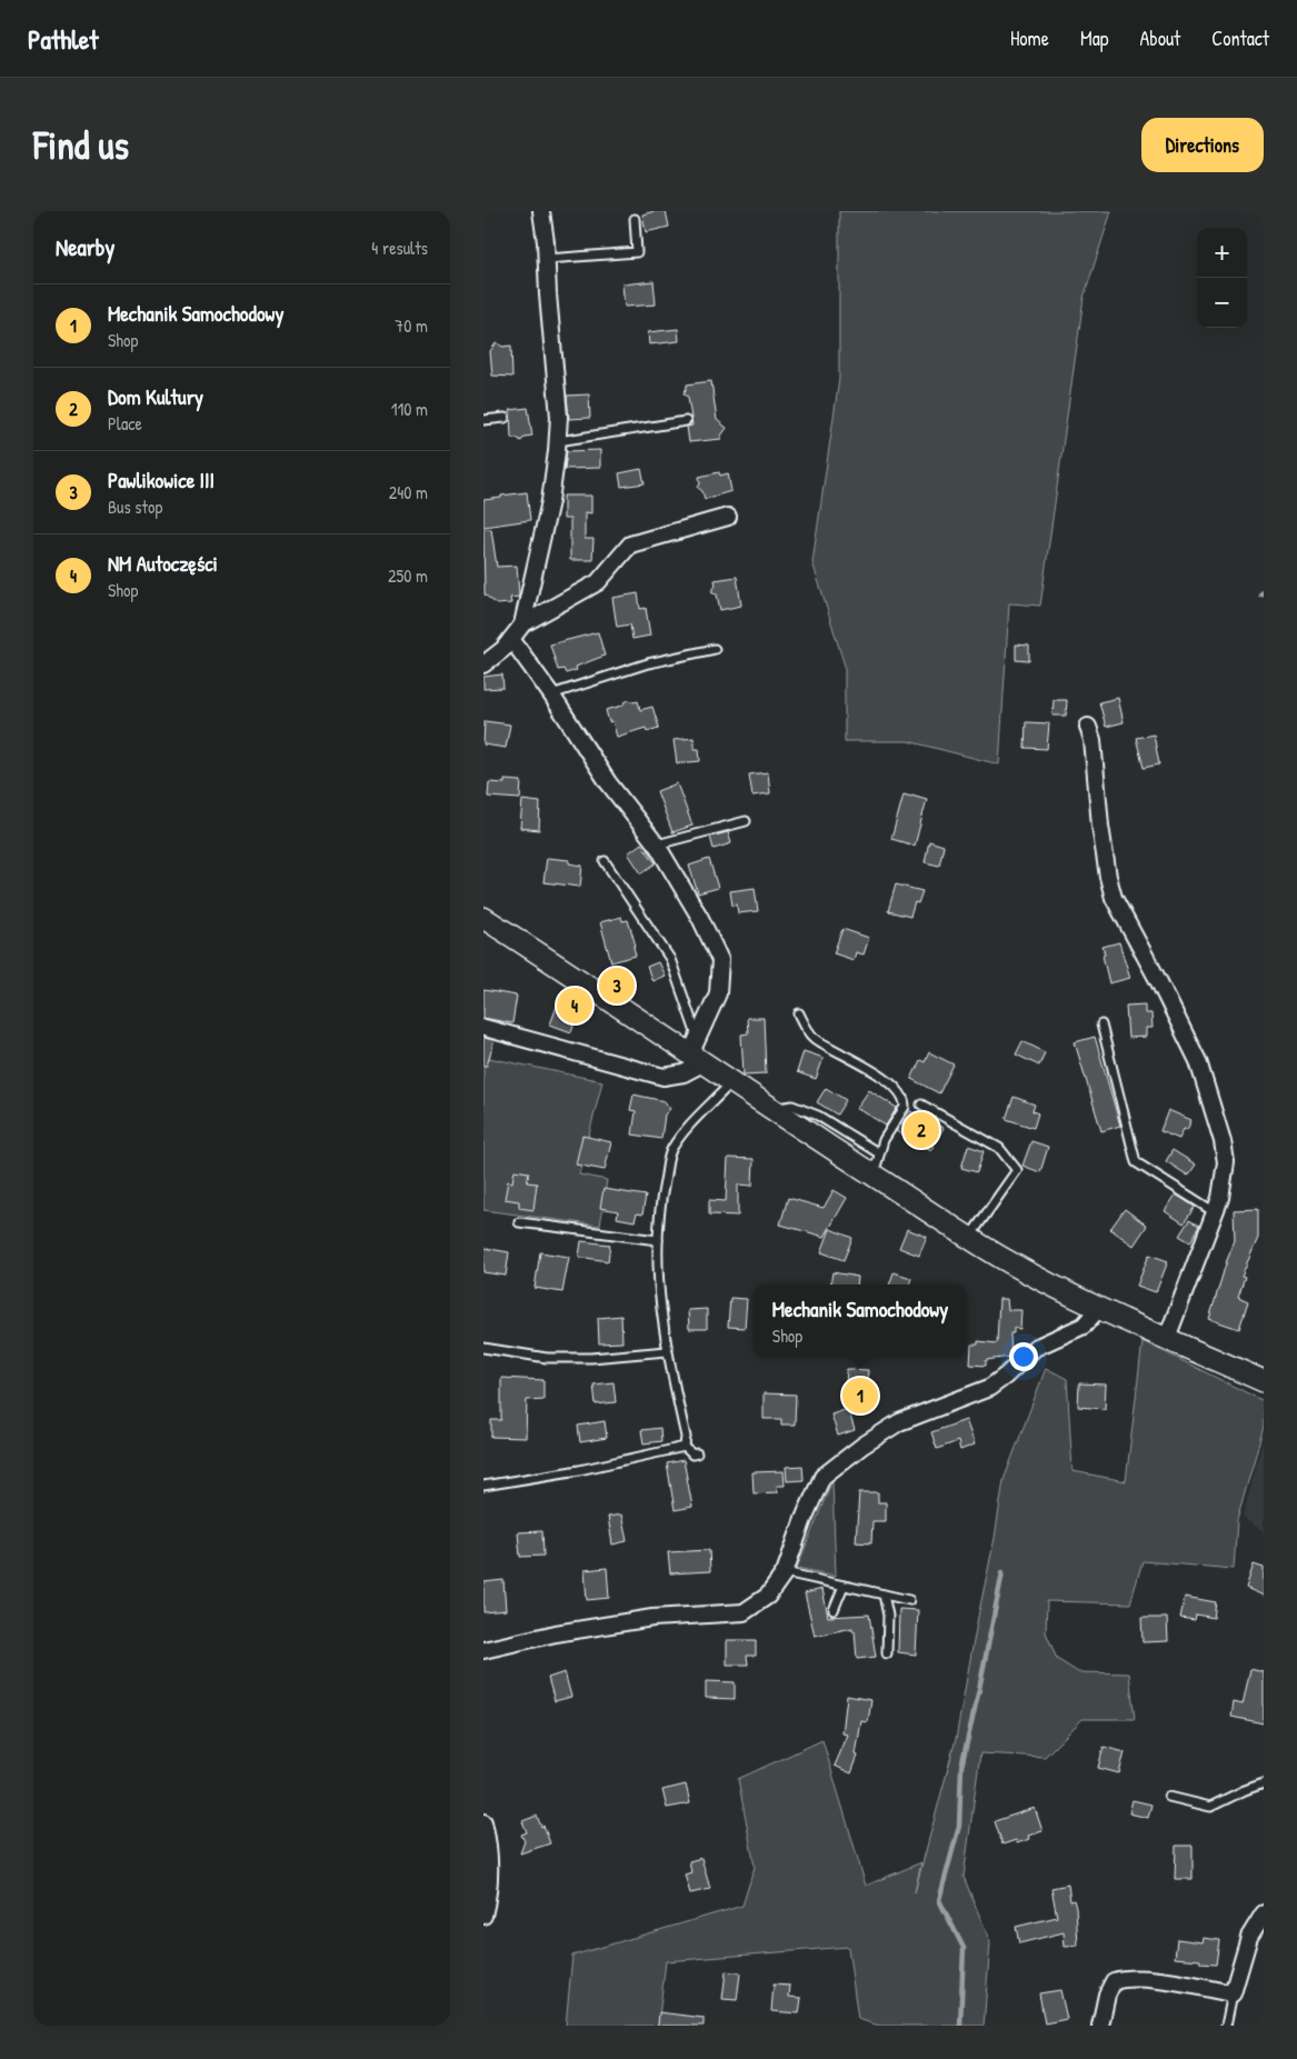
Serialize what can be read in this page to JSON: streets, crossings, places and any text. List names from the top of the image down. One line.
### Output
{"page":{"header":"Pathlet","nav":["Home","Map","About","Contact"],"buttons":"Directions","title":"Find us","heading":["Nearby","4 results"],"map_buttons":["+","−"],"list":[{"mark":"1","name":"Mechanik Samochodowy","note":"Shop","value":"70 m"},{"mark":"2","name":"Dom Kultury","note":"Place","value":"110 m"},{"mark":"3","name":"Pawlikowice III","note":"Bus stop","value":"240 m"},{"mark":"4","name":"NM Autoczęści","note":"Shop","value":"250 m"}],"pins":["3","4","2","1"],"popup":["Mechanik Samochodowy","Shop"]}}
